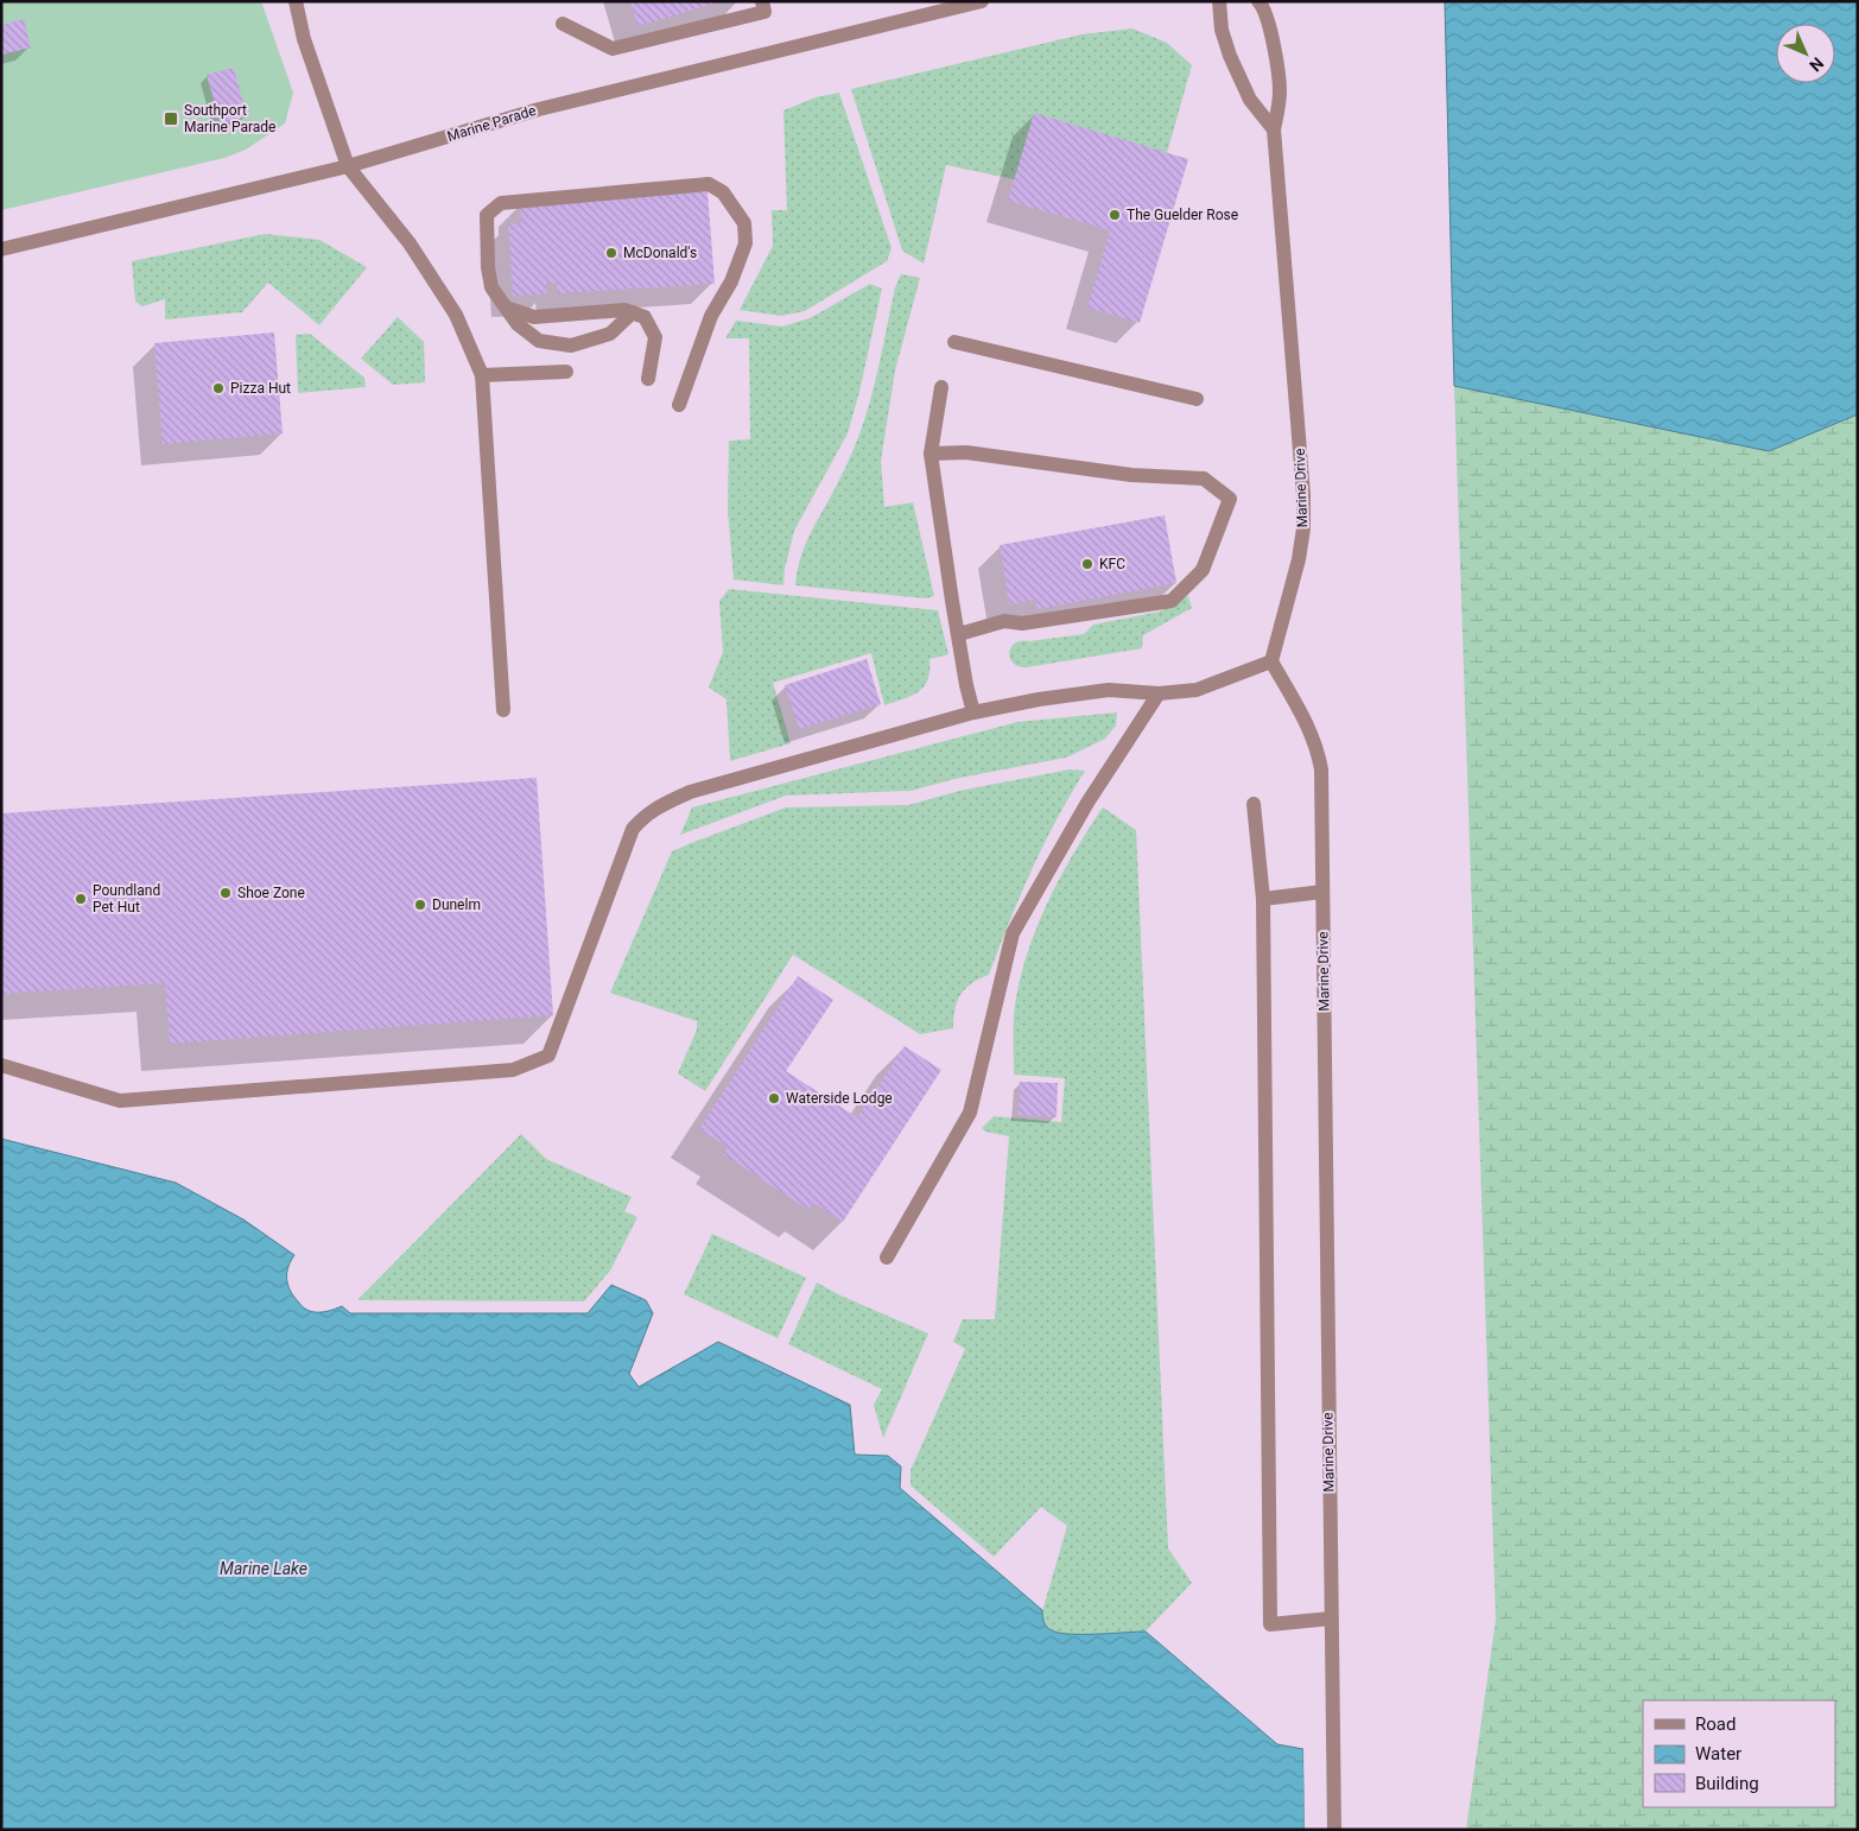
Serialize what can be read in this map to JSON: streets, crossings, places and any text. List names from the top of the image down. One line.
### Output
{"streets":{"street":["Marine Parade","Marine Drive"]},"water":["Marine Lake"],"places":{"transit":["Southport Marine Parade"],"other":["The Guelder Rose","McDonald's","Pizza Hut","KFC","Shoe Zone","Poundland Pet Hut","Dunelm","Waterside Lodge"]},"legend":["Road","Water","Building"],"north":"bottom right"}
